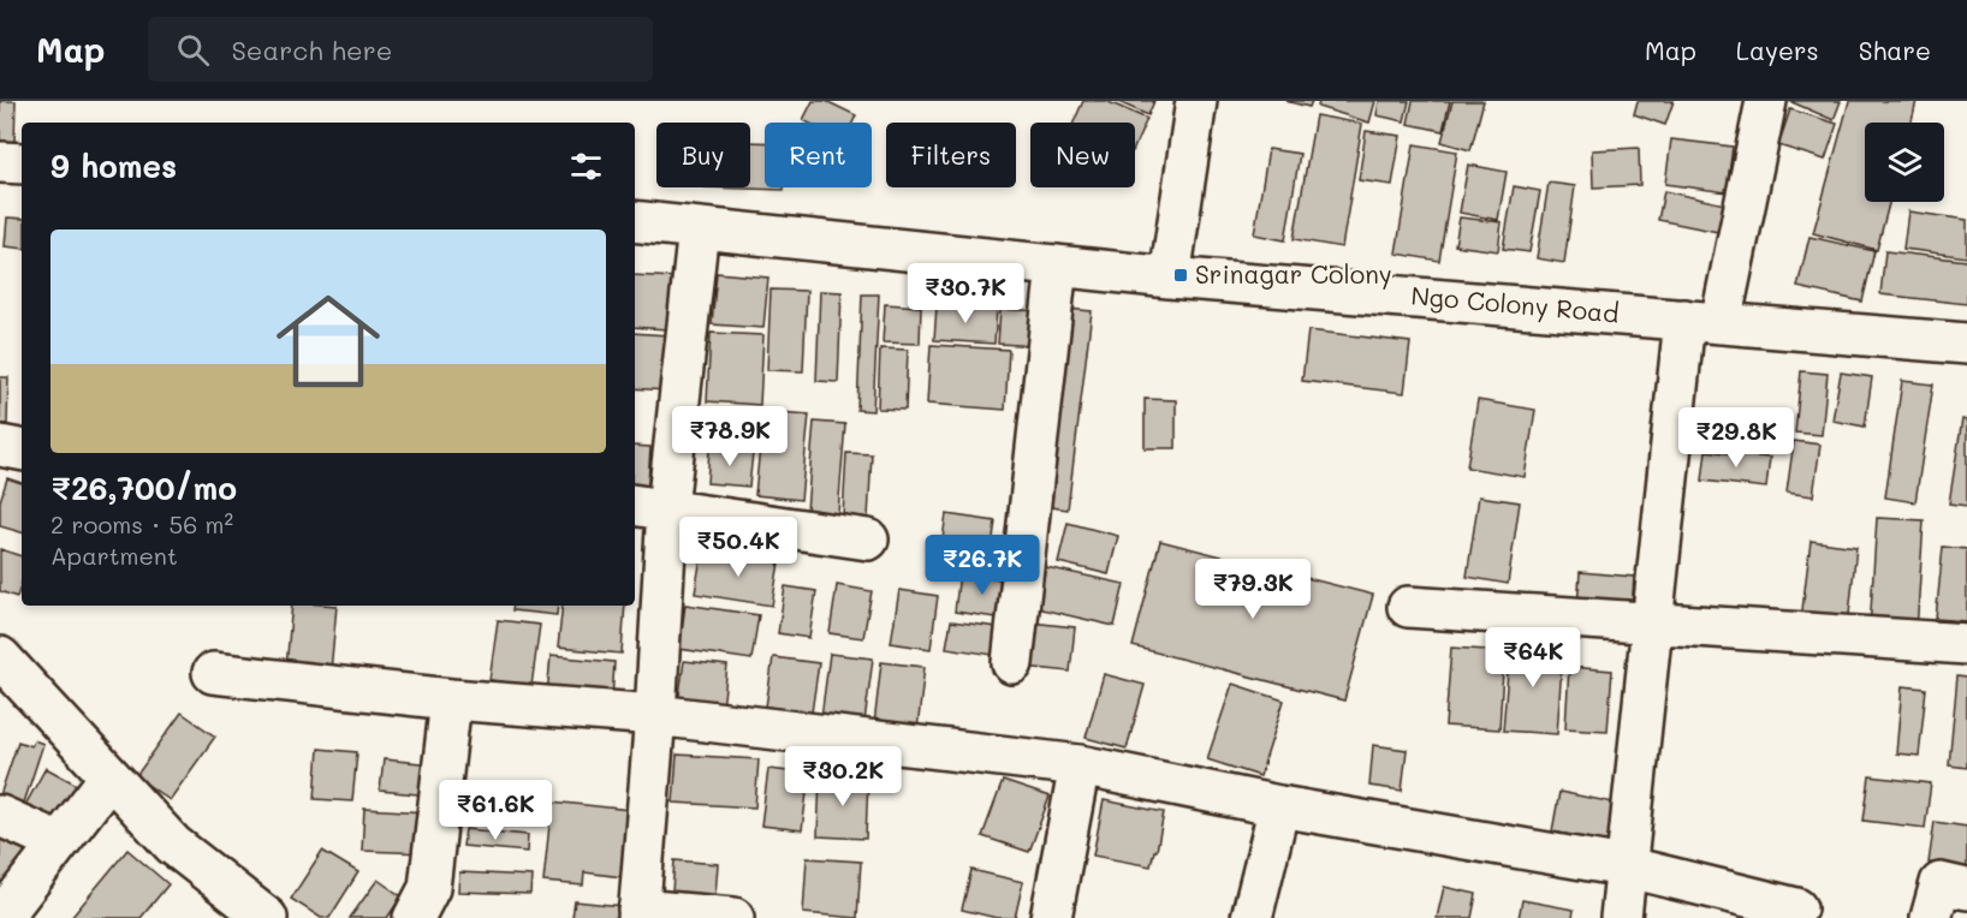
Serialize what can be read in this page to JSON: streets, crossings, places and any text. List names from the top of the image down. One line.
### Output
{"streets":{"street":["Ngo Colony Road"]},"places":{"transit":["Srinagar Colony"]},"page":{"header":"Map","search":"Search here","nav":["Map","Layers","Share"],"chip":["Buy","Rent","Filters","New"],"heading":"9 homes","list":[{"name":"₹26,700/mo","note":"2 rooms · 56 m² · Apartment"}],"price":["₹30.7K","₹78.9K","₹29.8K","₹50.4K","₹26.7K","₹79.3K","₹64K","₹30.2K","₹61.6K"]}}
